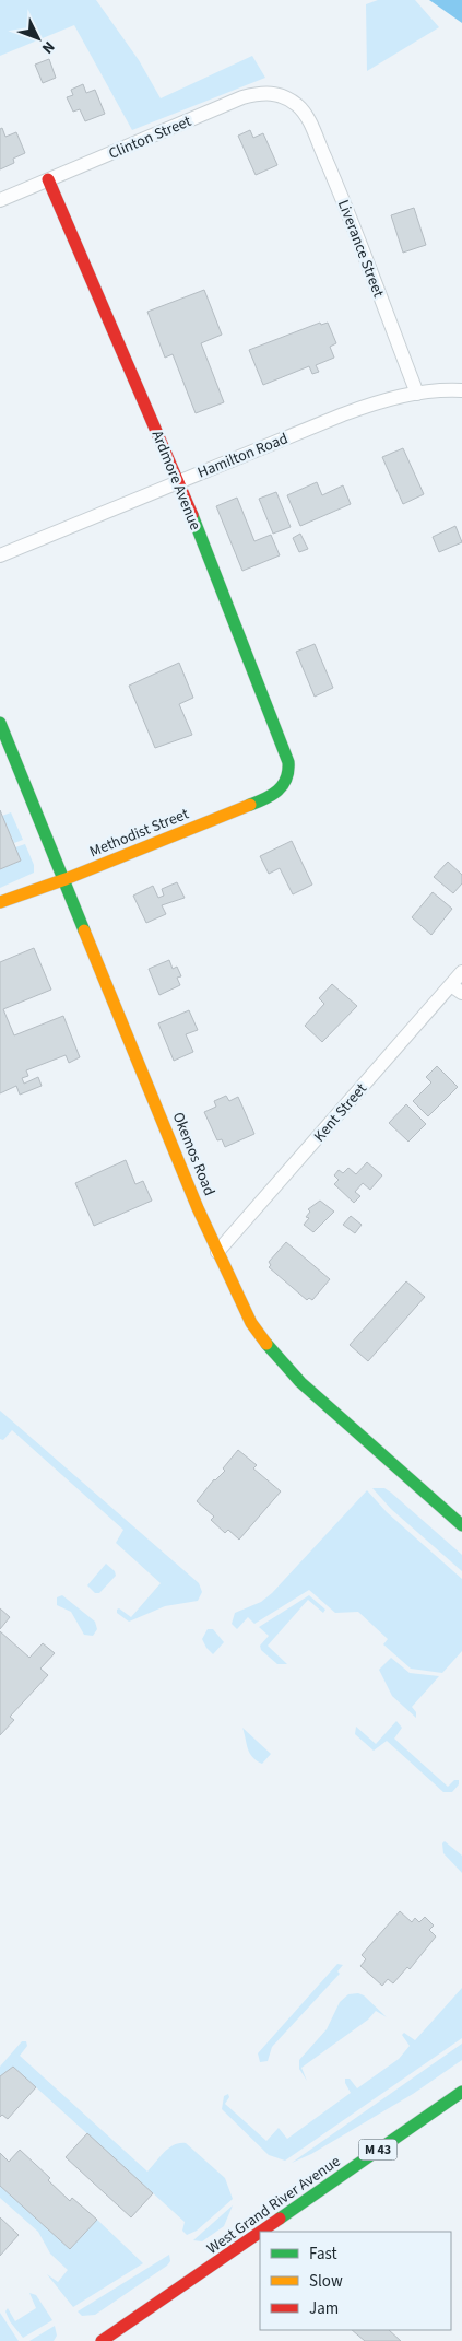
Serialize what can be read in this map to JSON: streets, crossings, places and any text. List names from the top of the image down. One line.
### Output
{"streets":{"main road":["Ardmore Avenue","Methodist Street","Okemos Road","M 43","West Grand River Avenue"],"street":["Clinton Street","Liverance Street","Hamilton Road","Kent Street"]},"crossings":[["Clinton Street","Liverance Street"],["Clinton Street","Ardmore Avenue"],["Liverance Street","Hamilton Road"],["Hamilton Road","Ardmore Avenue"],["Ardmore Avenue","Methodist Street"],["Methodist Street","Okemos Road"],["Kent Street","Okemos Road"]],"legend":["Fast","Slow","Jam"],"north":"bottom right"}
